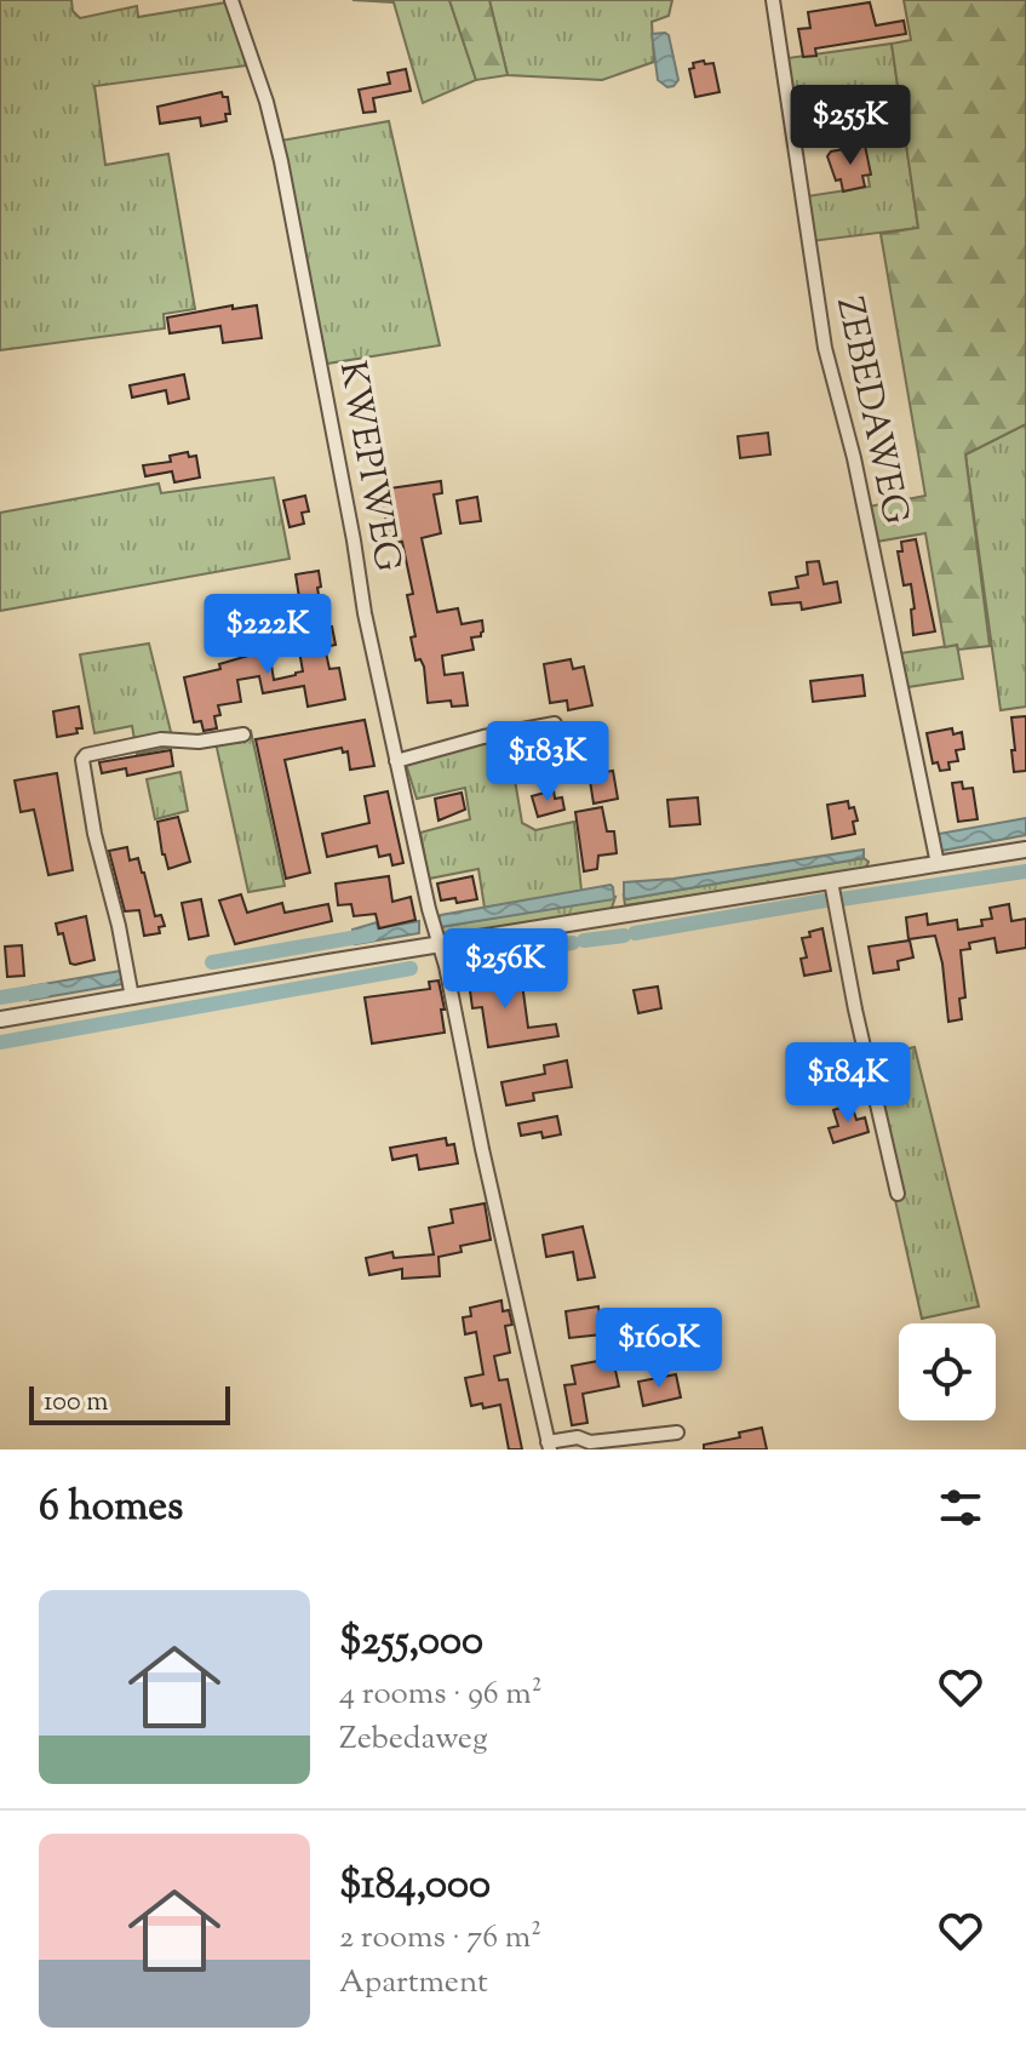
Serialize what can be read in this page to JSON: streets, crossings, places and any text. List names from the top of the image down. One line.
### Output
{"streets":{"street":["ZEBEDAWEG","KWEPIWEG"]},"scale_bar":"100 m","page":{"price":["$255K","$222K","$183K","$256K","$184K","$160K"],"scale":"100 m","heading":"6 homes","list":[{"name":"$255,000","note":"4 rooms · 96 m² · Zebedaweg"},{"name":"$184,000","note":"2 rooms · 76 m² · Apartment"}]}}
